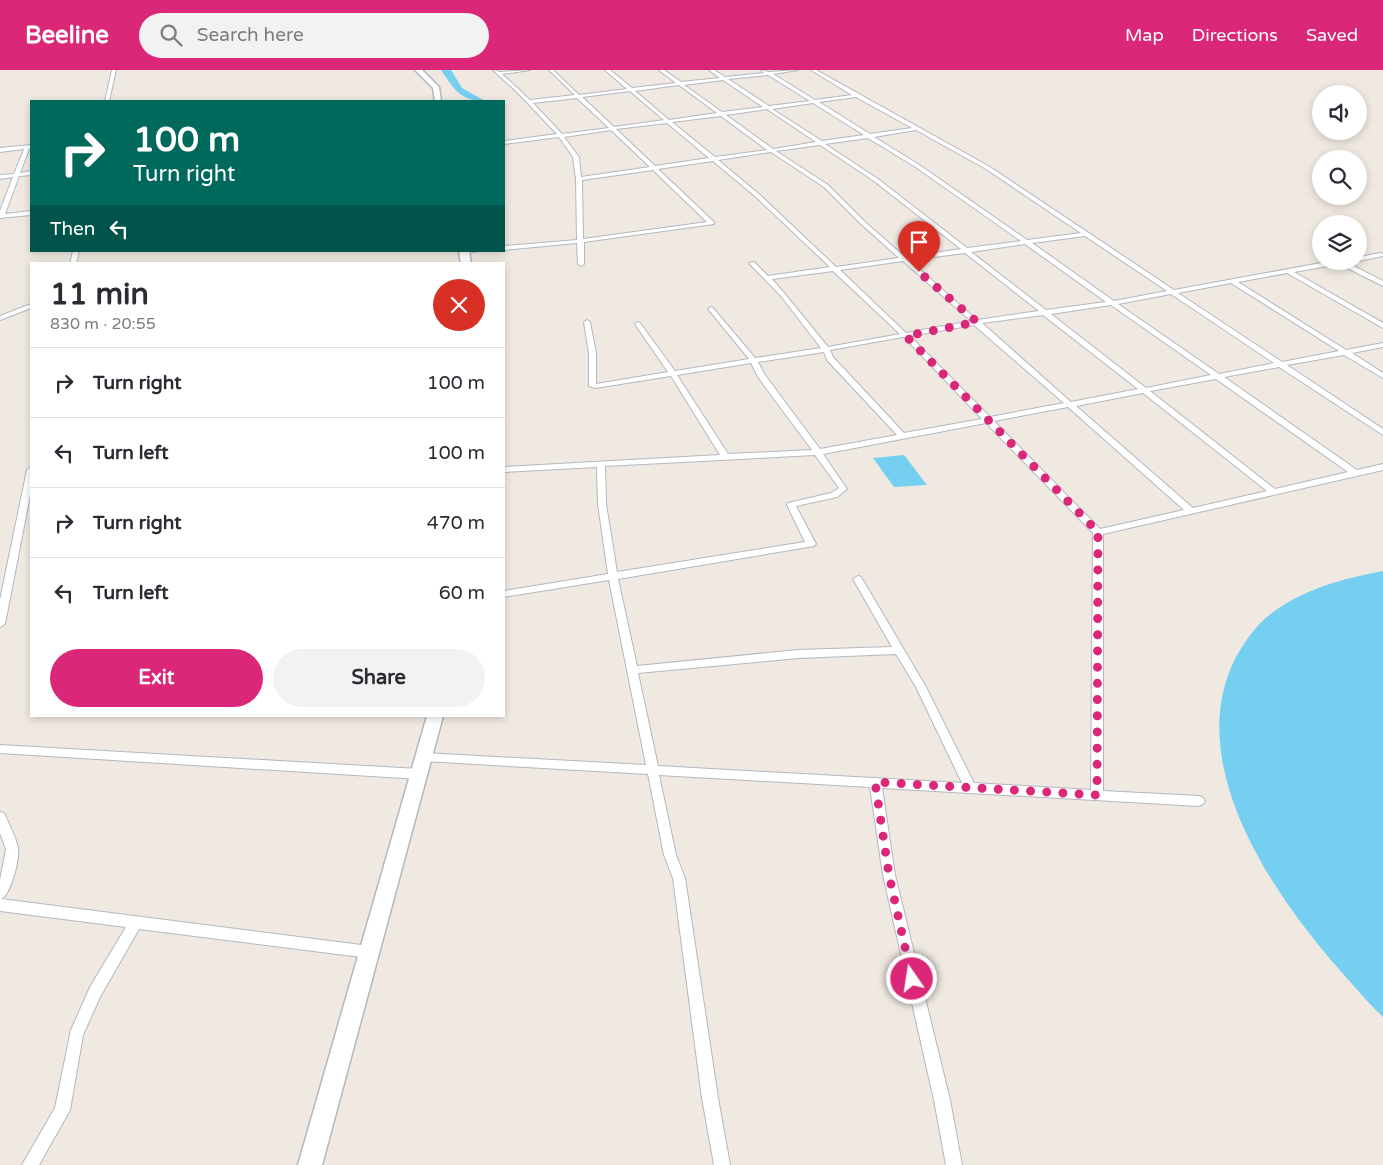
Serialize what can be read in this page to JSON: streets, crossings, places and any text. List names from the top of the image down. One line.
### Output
{"page":{"header":"Beeline","search":"Search here","nav":["Map","Directions","Saved"],"turn":["100 m","Turn right"],"then":"Then","heading":["11 min","830 m · 20:55"],"list":[{"name":"Turn right","value":"100 m"},{"name":"Turn left","value":"100 m"},{"name":"Turn right","value":"470 m"},{"name":"Turn left","value":"60 m"}],"buttons":["Exit","Share"]}}
